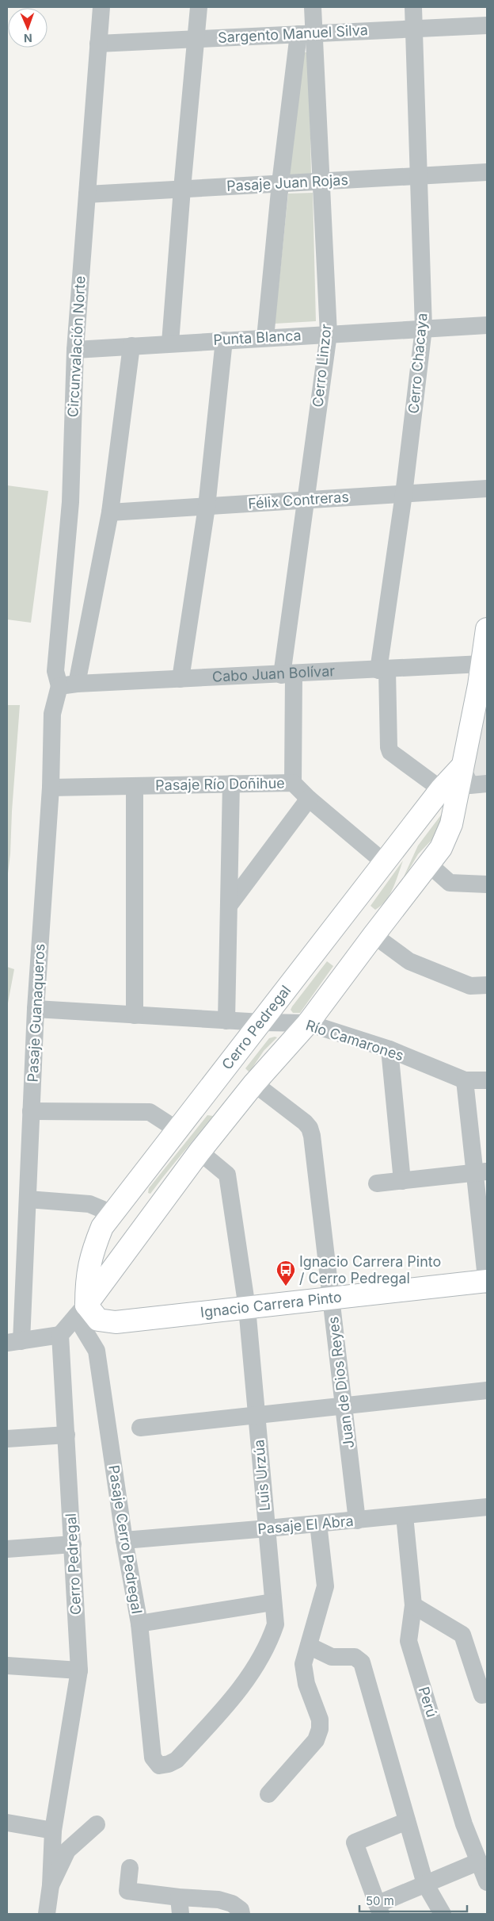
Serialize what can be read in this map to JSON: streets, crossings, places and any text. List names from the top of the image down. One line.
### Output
{"streets":{"street":["Sargento Manuel Silva","Pasaje Juan Rojas","Punta Blanca","Circunvalación Norte","Cerro Chacaya","Cerro Linzor","Félix Contreras","Cabo Juan Bolívar","Pasaje Río Doñihue","Pasaje Guanaqueros","Cerro Pedregal","Río Camarones","Ignacio Carrera Pinto","Juan de Dios Reyes","Luis Urzúa","Pasaje El Abra","Pasaje Cerro Pedregal","Perú"]},"crossings":[["Sargento Manuel Silva","Circunvalación Norte"],["Sargento Manuel Silva","Cerro Chacaya"],["Sargento Manuel Silva","Cerro Linzor"],["Pasaje Juan Rojas","Circunvalación Norte"],["Pasaje Juan Rojas","Cerro Chacaya"],["Pasaje Juan Rojas","Cerro Linzor"],["Punta Blanca","Circunvalación Norte"],["Punta Blanca","Cerro Chacaya"],["Punta Blanca","Cerro Linzor"],["Punta Blanca","Pasaje Guanaqueros"],["Circunvalación Norte","Cabo Juan Bolívar"],["Circunvalación Norte","Pasaje Guanaqueros"],["Cerro Chacaya","Félix Contreras"],["Cerro Chacaya","Cabo Juan Bolívar"],["Cerro Chacaya","Cerro Pedregal"],["Cerro Linzor","Félix Contreras"],["Cerro Linzor","Cabo Juan Bolívar"],["Cerro Linzor","Pasaje Río Doñihue"],["Félix Contreras","Pasaje Guanaqueros"],["Cabo Juan Bolívar","Pasaje Guanaqueros"],["Pasaje Río Doñihue","Pasaje Guanaqueros"],["Pasaje Río Doñihue","Cerro Pedregal"],["Pasaje Guanaqueros","Río Camarones"],["Cerro Pedregal","Río Camarones"],["Cerro Pedregal","Ignacio Carrera Pinto"],["Cerro Pedregal","Pasaje Cerro Pedregal"],["Ignacio Carrera Pinto","Juan de Dios Reyes"],["Ignacio Carrera Pinto","Luis Urzúa"],["Ignacio Carrera Pinto","Pasaje Cerro Pedregal"],["Juan de Dios Reyes","Pasaje El Abra"],["Luis Urzúa","Pasaje El Abra"],["Luis Urzúa","Pasaje Cerro Pedregal"],["Pasaje El Abra","Pasaje Cerro Pedregal"],["Pasaje El Abra","Perú"]],"places":{"bus stop":["Ignacio Carrera Pinto / Cerro Pedregal"]},"scale_bar":"50 m","north":"bottom"}
